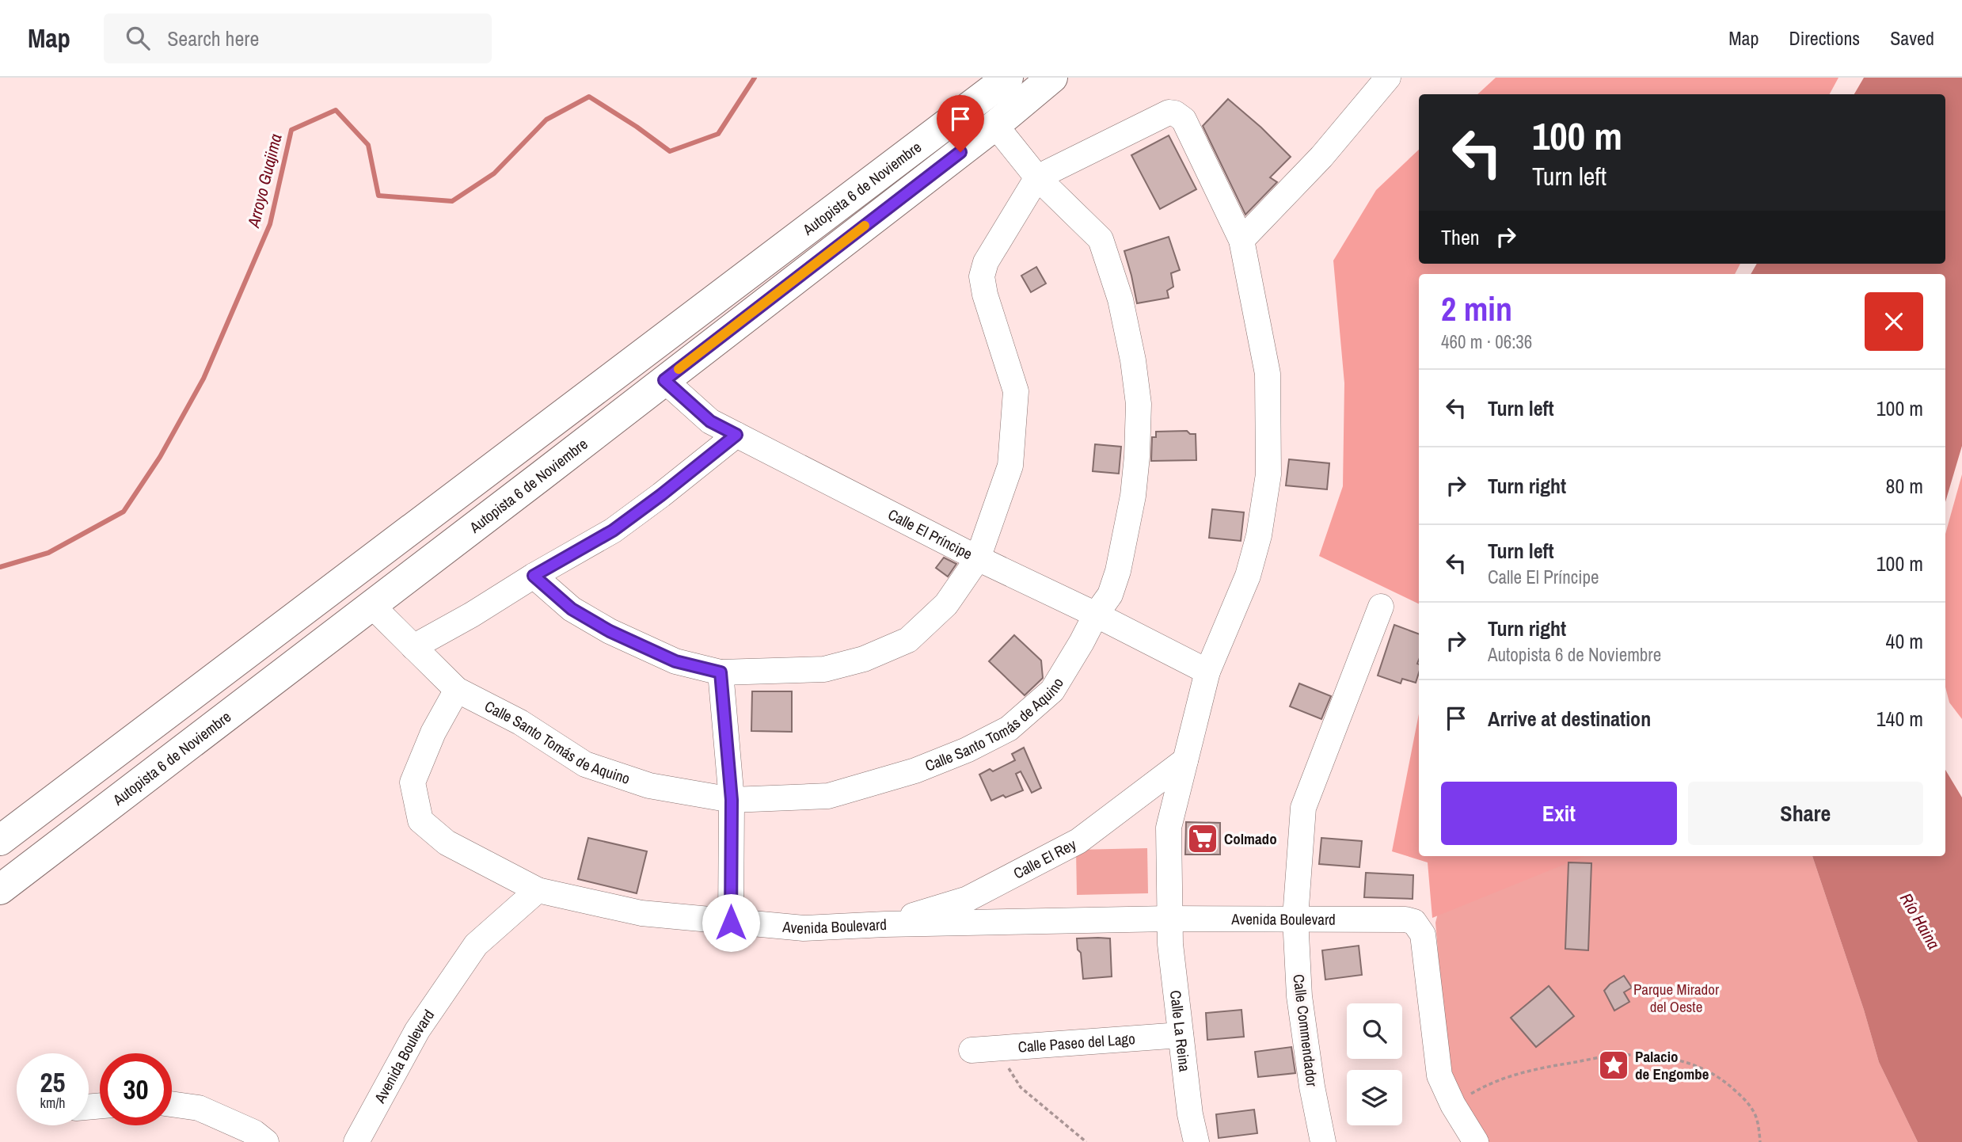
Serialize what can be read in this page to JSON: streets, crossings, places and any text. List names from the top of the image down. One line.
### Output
{"streets":{"highway":["Autopista 6 de Noviembre"],"street":["Calle El Príncipe","Calle Santo Tomás de Aquino","Calle El Rey","Avenida Boulevard","Calle La Reina","Calle Commendador","Calle Paseo del Lago"]},"crossings":[["Autopista 6 de Noviembre","Calle El Príncipe"],["Autopista 6 de Noviembre","Calle Santo Tomás de Aquino"],["Calle El Príncipe","Calle Santo Tomás de Aquino"],["Calle El Príncipe","Calle La Reina"],["Calle Santo Tomás de Aquino","Calle La Reina"],["Calle El Rey","Avenida Boulevard"],["Calle El Rey","Calle La Reina"],["Avenida Boulevard","Calle La Reina"],["Avenida Boulevard","Calle Commendador"],["Calle La Reina","Calle Paseo del Lago"]],"water":["Arroyo Guajima","Río Haina"],"parks":["Parque Mirador del Oeste"],"places":{"supermarket":["Colmado"],"place":["Palacio de Engombe"]},"page":{"header":"Map","search":"Search here","nav":["Map","Directions","Saved"],"turn":["100 m","Turn left"],"then":"Then","heading":["2 min","460 m · 06:36"],"list":[{"name":"Turn left","value":"100 m"},{"name":"Turn right","value":"80 m"},{"name":"Turn left","note":"Calle El Príncipe","value":"100 m"},{"name":"Turn right","note":"Autopista 6 de Noviembre","value":"40 m"},{"name":"Arrive at destination","value":"140 m"}],"buttons":["Exit","Share"],"speed":"25 km/h","limit":"30"}}
